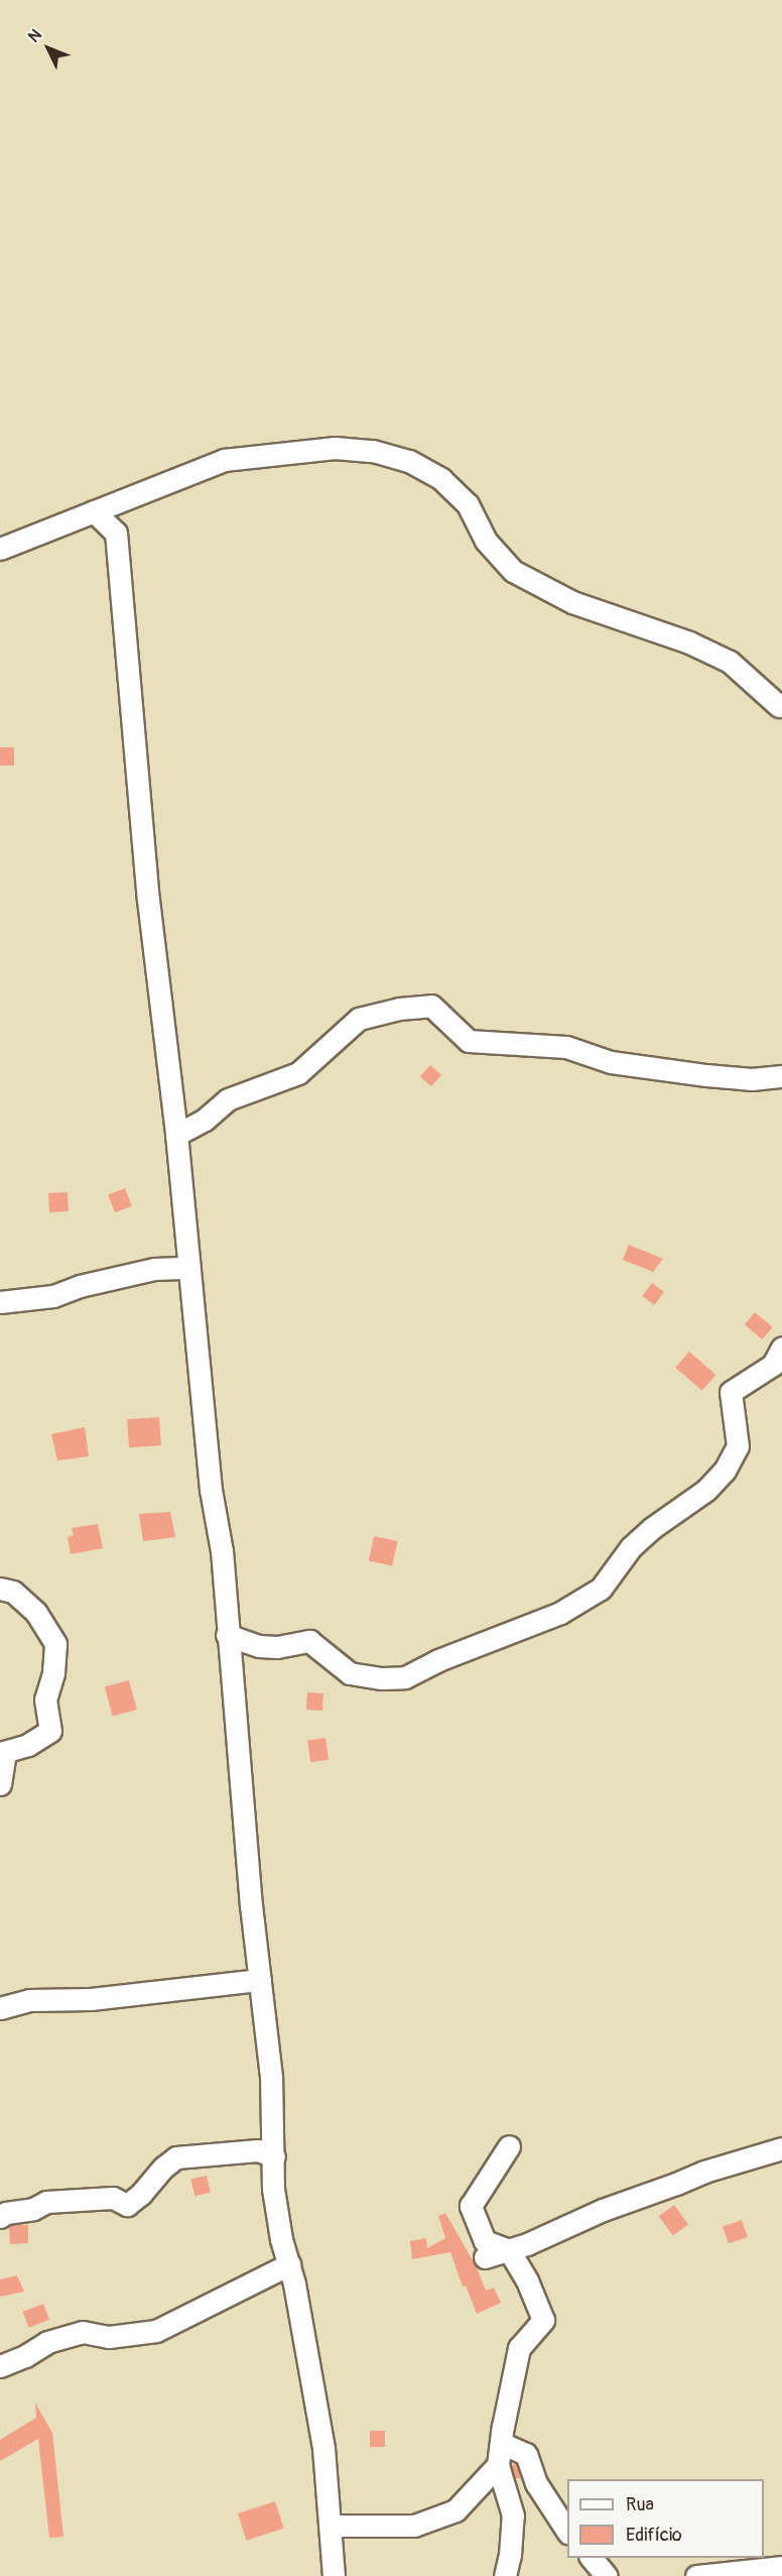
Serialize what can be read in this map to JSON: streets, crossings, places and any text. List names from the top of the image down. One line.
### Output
{"legend":["Rua","Edifício"],"north":"top left"}
